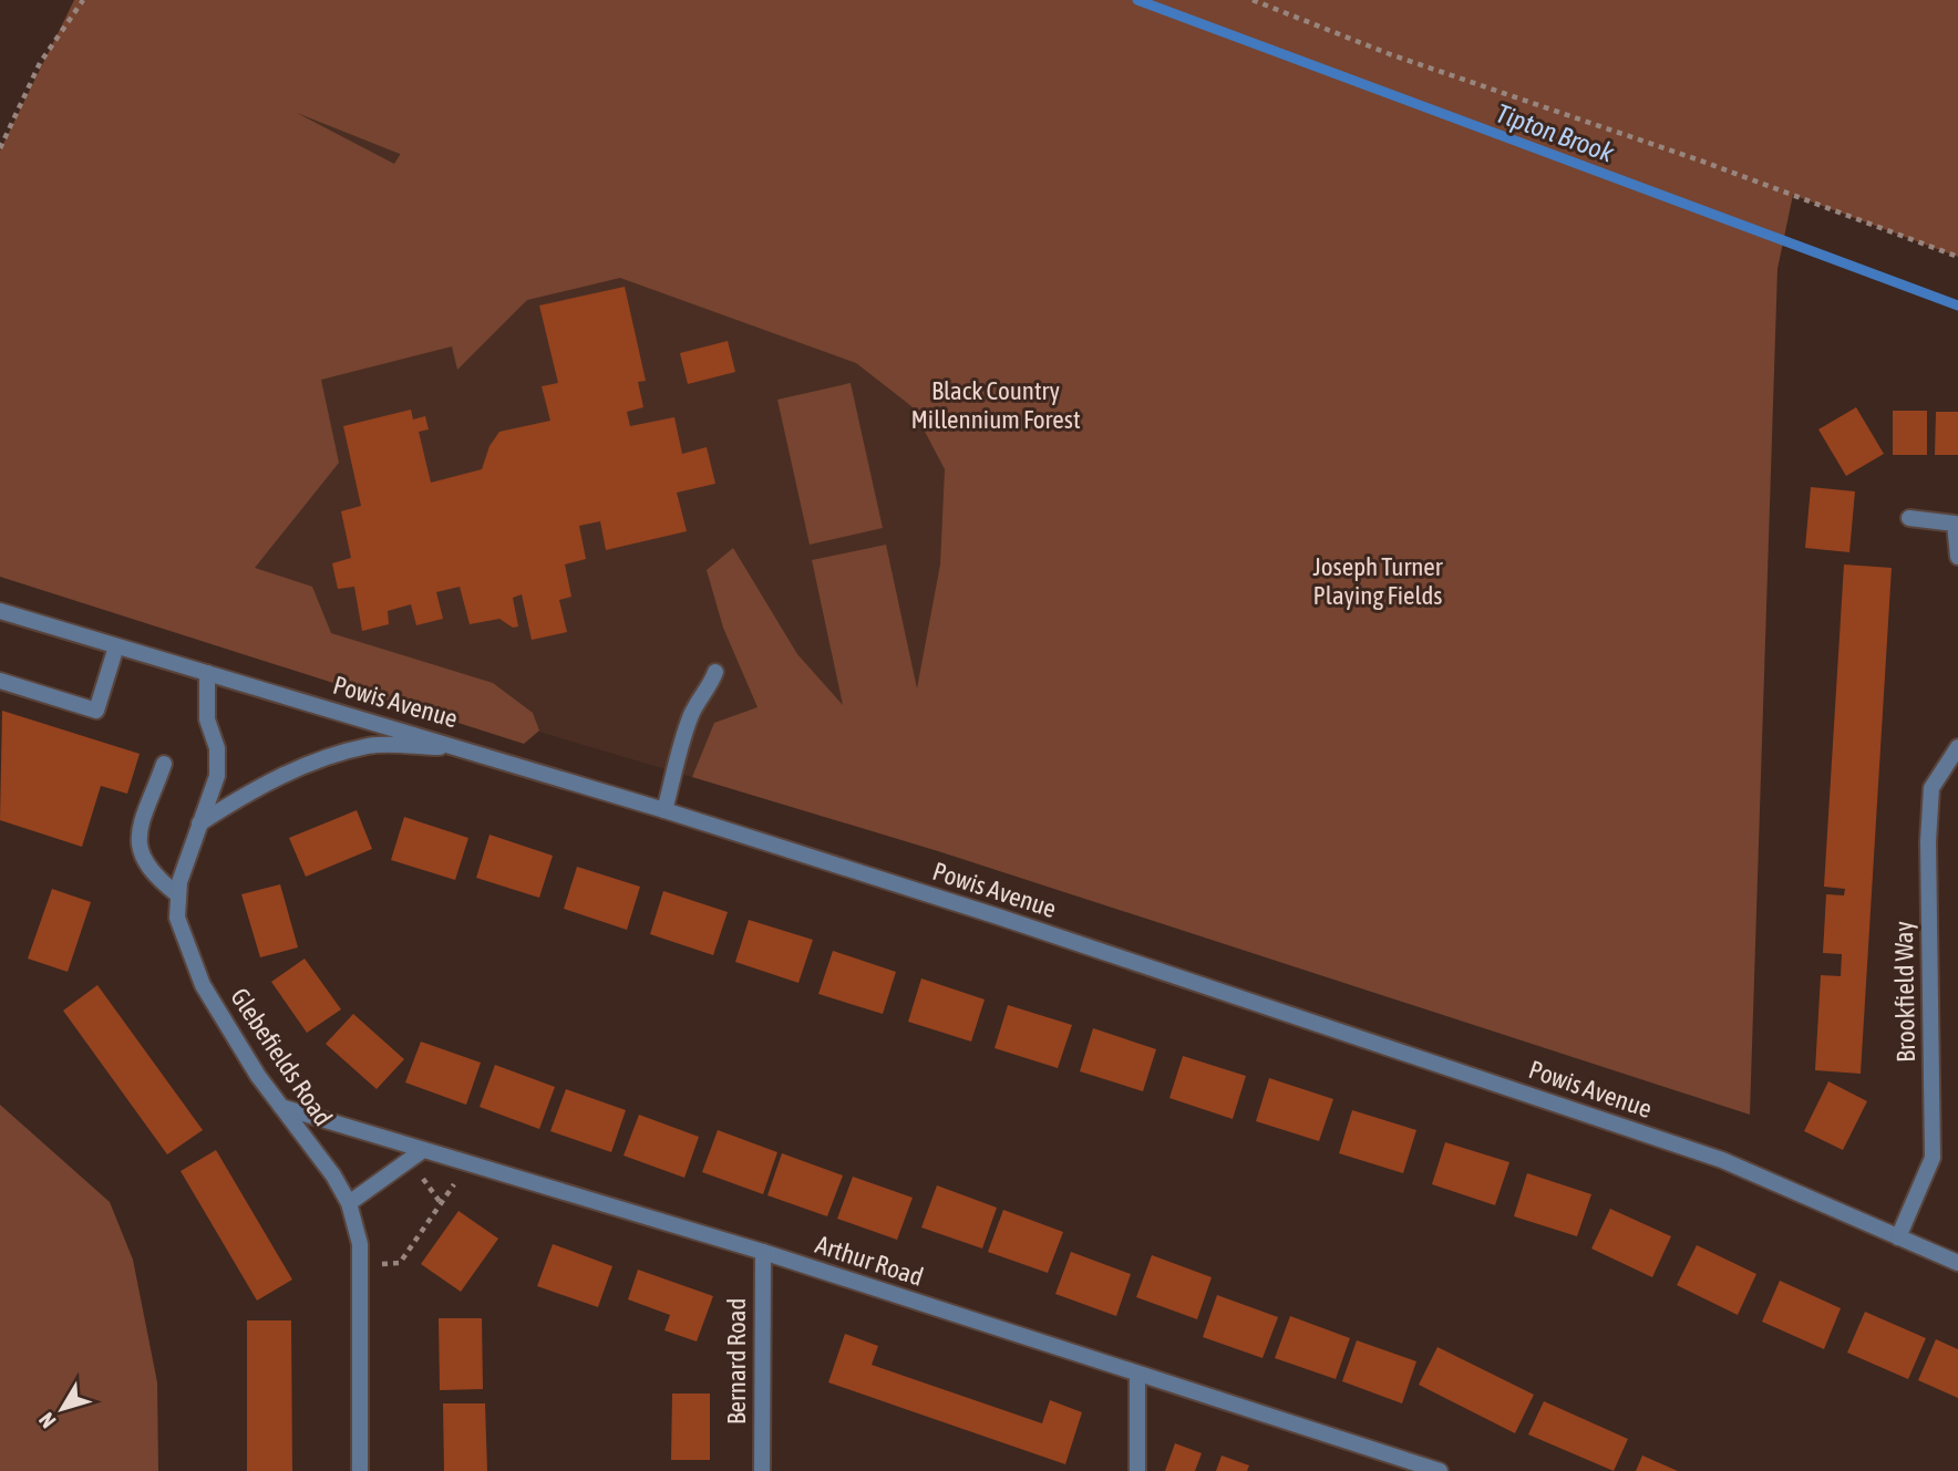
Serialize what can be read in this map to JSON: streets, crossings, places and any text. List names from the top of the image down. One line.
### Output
{"streets":{"street":["Powis Avenue","Brookfield Way","Glebefields Road","Arthur Road","Bernard Road"]},"crossings":[["Powis Avenue","Brookfield Way"],["Powis Avenue","Glebefields Road"],["Glebefields Road","Arthur Road"],["Arthur Road","Bernard Road"]],"water":["Tipton Brook"],"parks":["Black Country Millennium Forest","Joseph Turner Playing Fields"],"north":"bottom left"}
